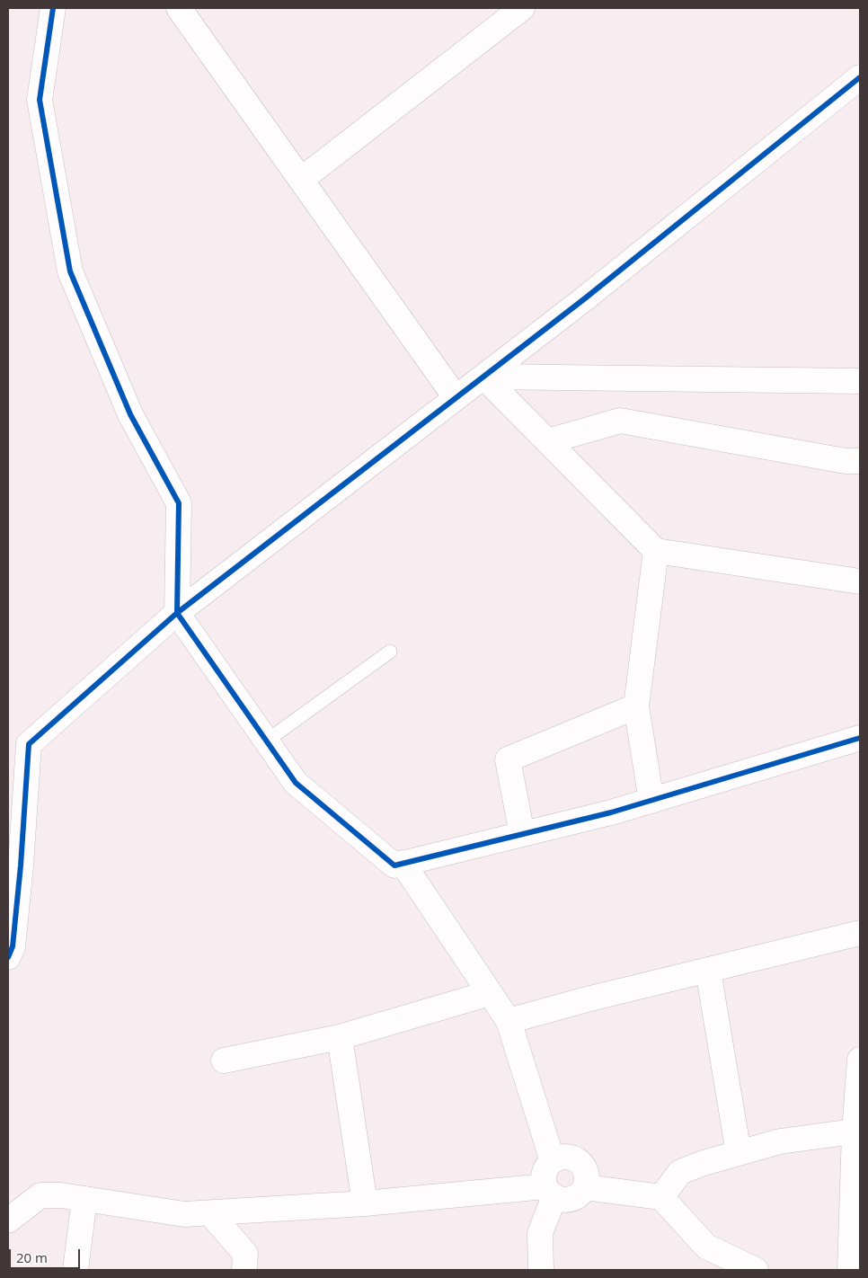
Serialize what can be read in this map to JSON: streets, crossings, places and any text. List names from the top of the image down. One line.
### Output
{"scale_bar":"20 m"}
